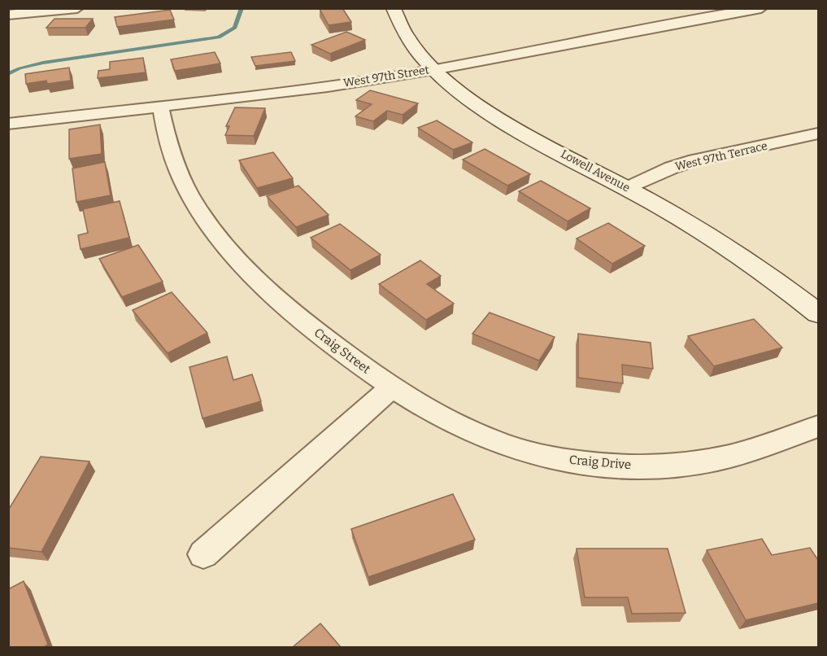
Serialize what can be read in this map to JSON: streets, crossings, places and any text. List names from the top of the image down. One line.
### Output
{"streets":{"street":["West 97th Street","West 97th Terrace","Lowell Avenue","Craig Street","Craig Drive"]},"crossings":[["West 97th Street","Lowell Avenue"],["West 97th Street","Craig Street"],["West 97th Terrace","Lowell Avenue"],["Craig Street","Craig Drive"]]}
